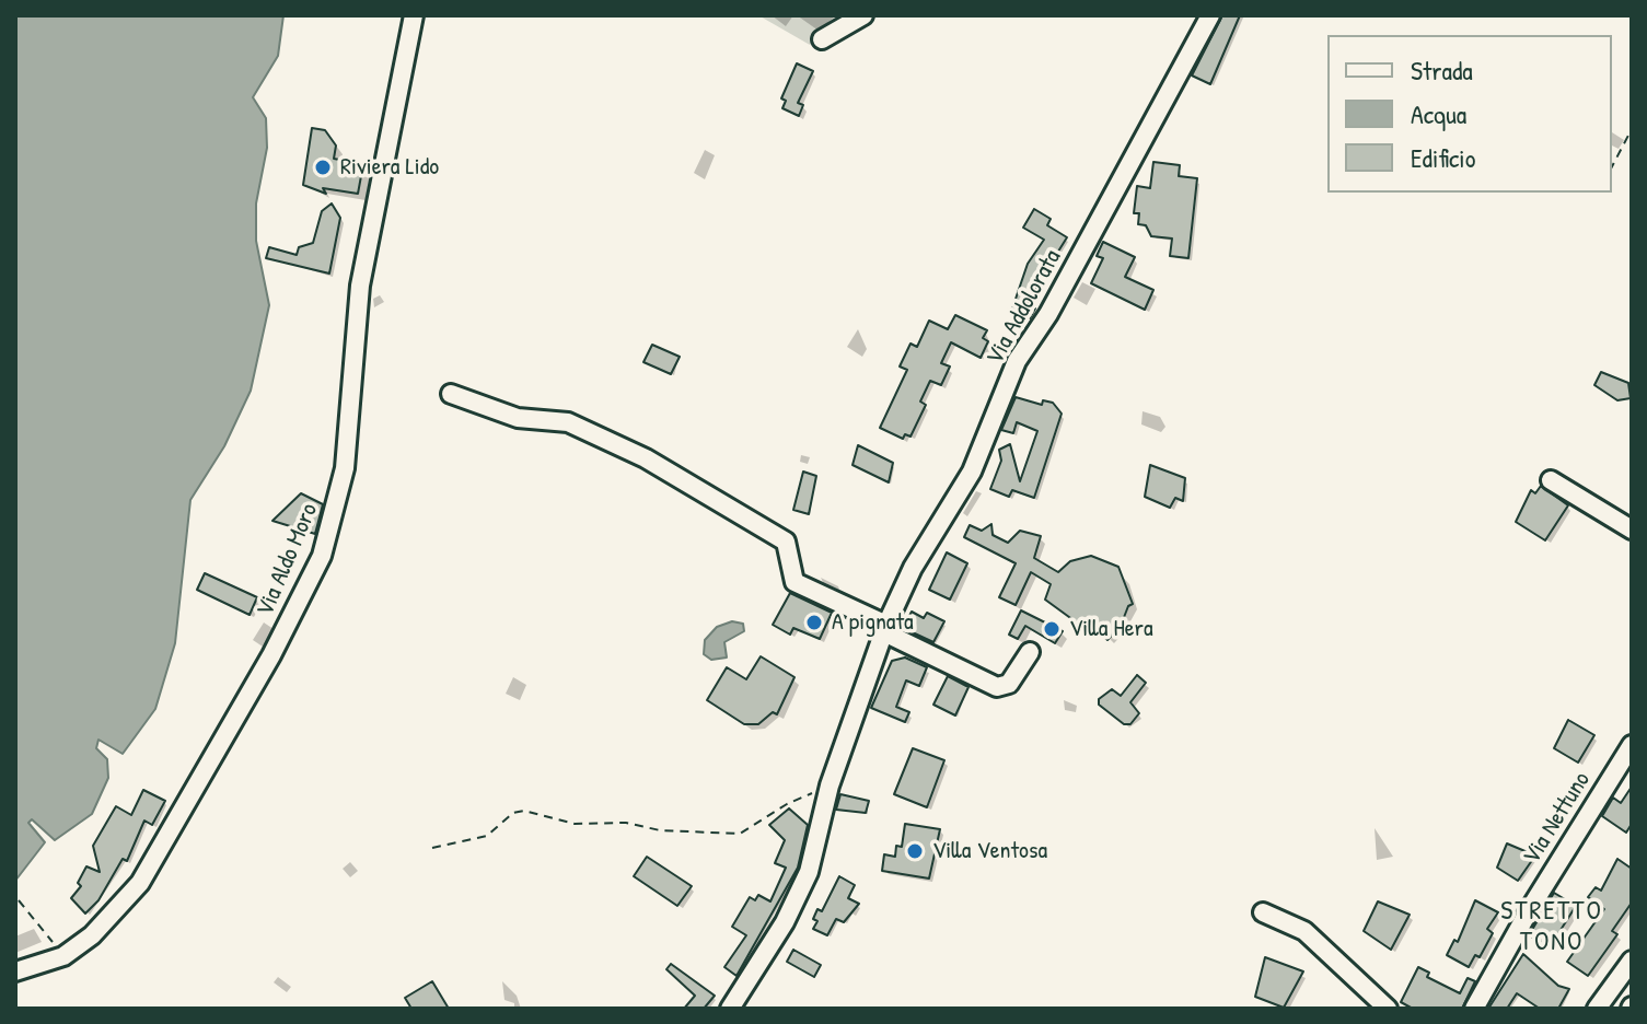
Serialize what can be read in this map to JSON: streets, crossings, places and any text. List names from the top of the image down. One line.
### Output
{"streets":{"street":["Via Addolorata","Via Aldo Moro","Via Nettuno"]},"districts":["STRETTO TONO"],"places":["Riviera Lido","A pignata","Villa Hera","Villa Ventosa"],"legend":["Strada","Acqua","Edificio"]}
